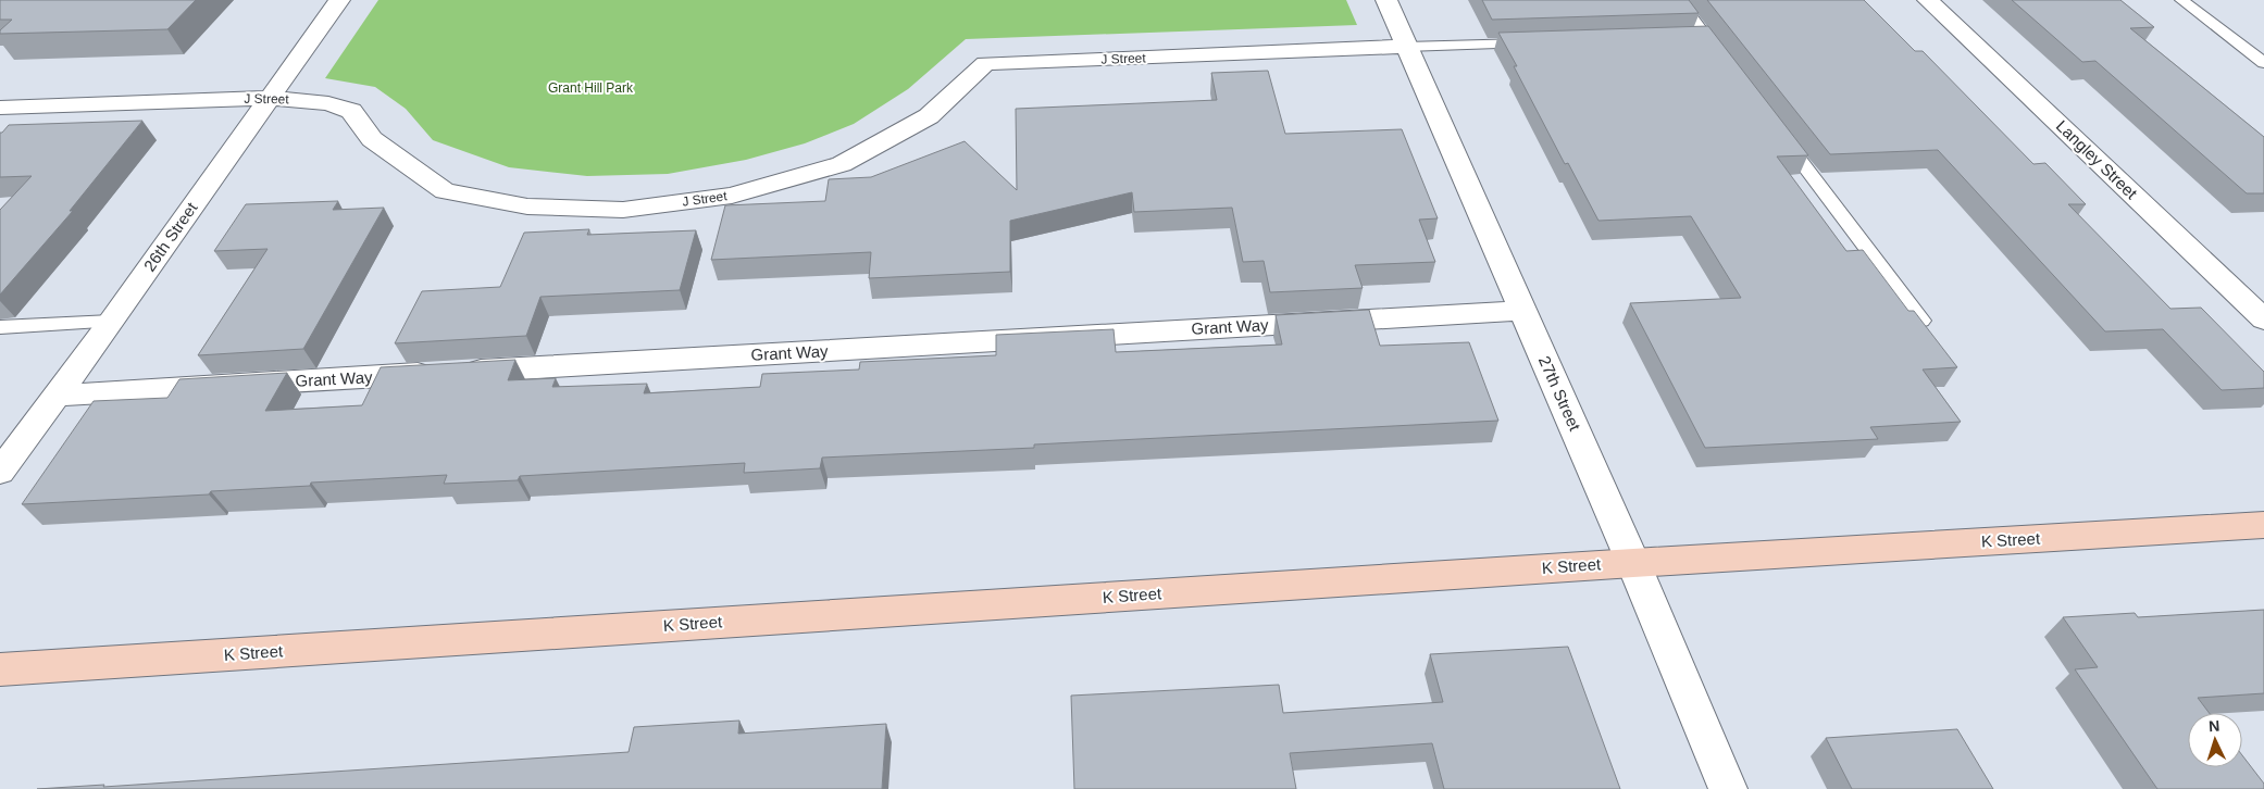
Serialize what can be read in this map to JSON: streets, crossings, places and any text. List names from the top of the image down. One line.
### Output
{"streets":{"street":["J Street","Langley Street","26th Street","Grant Way","27th Street","K Street"]},"crossings":[["J Street","26th Street"],["J Street","27th Street"],["26th Street","Grant Way"],["Grant Way","27th Street"],["27th Street","K Street"]],"parks":["Grant Hill Park"],"north":"top"}
